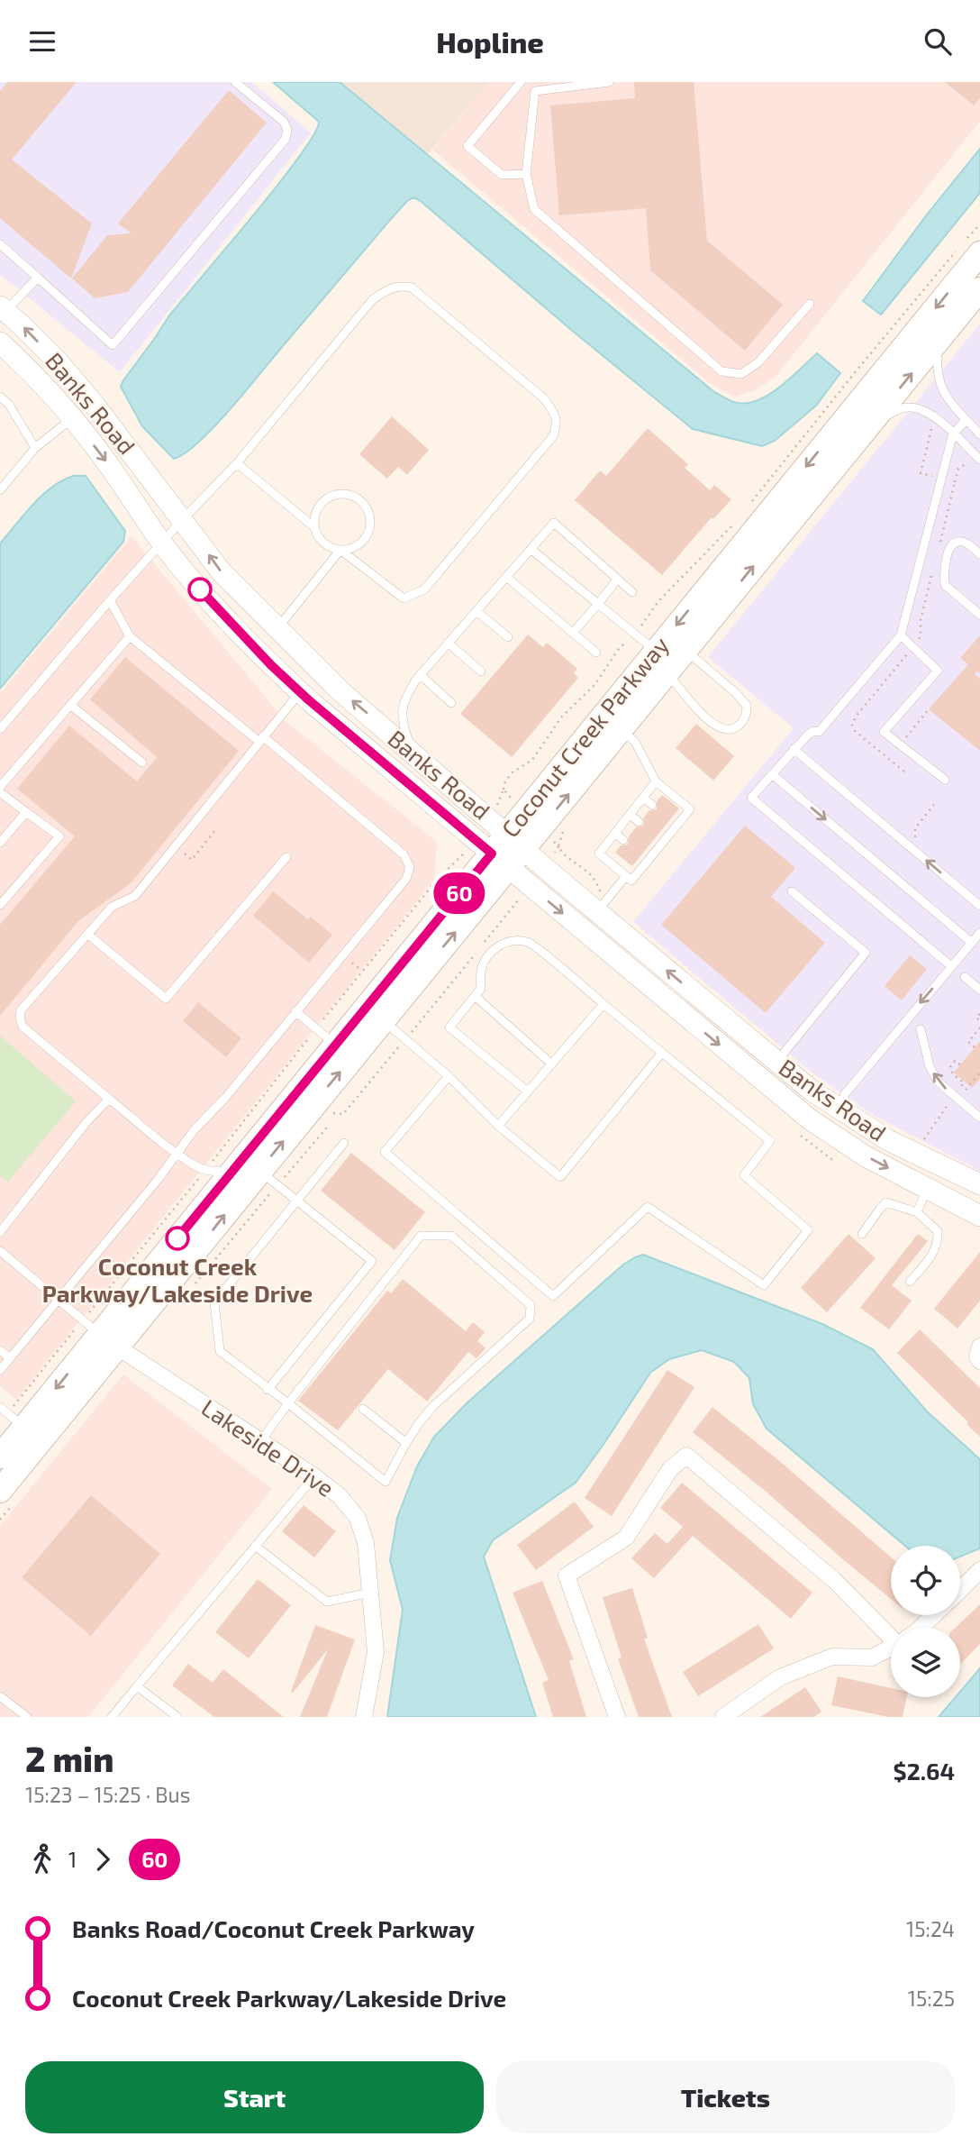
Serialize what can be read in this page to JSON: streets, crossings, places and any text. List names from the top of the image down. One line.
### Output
{"streets":{"main road":["Coconut Creek Parkway"],"street":["Banks Road","Lakeside Drive"]},"crossings":[["Banks Road","Coconut Creek Parkway"],["Coconut Creek Parkway","Lakeside Drive"]],"places":["Coconut Creek Parkway/Lakeside Drive"],"lines":["bus line 60"],"page":{"header":"Hopline","on_map":"60","heading":["2 min","15:23 – 15:25 · Bus","$2.64"],"legs":["1","60"],"list":[{"name":"Banks Road/Coconut Creek Parkway","value":"15:24"},{"name":"Coconut Creek Parkway/Lakeside Drive","value":"15:25"}],"buttons":["Start","Tickets"]}}
